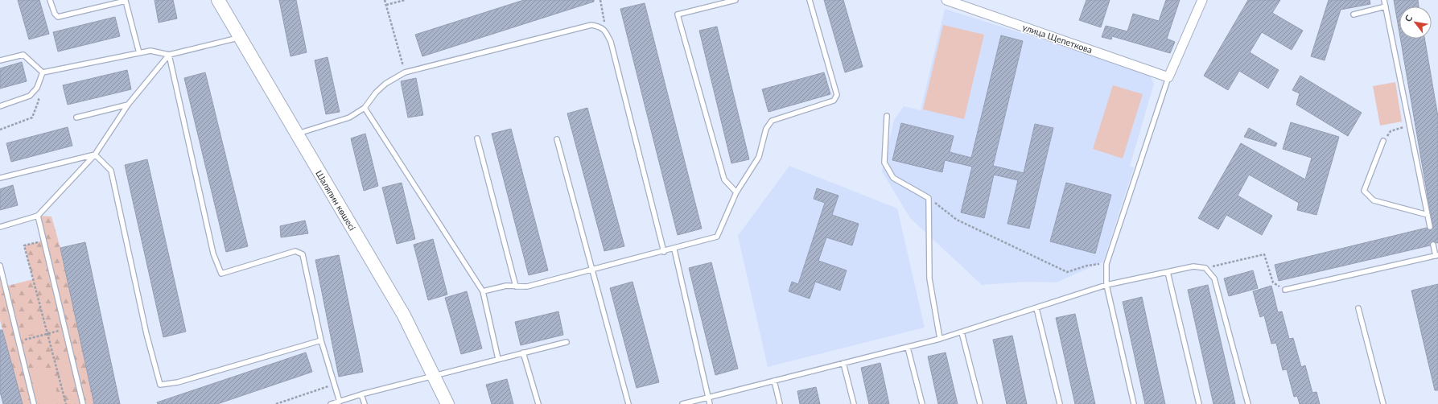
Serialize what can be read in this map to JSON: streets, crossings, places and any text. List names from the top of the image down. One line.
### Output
{"streets":{"main road":["Шаляпин көшесі"],"street":["улица Щепеткова"]},"north":"top left"}
